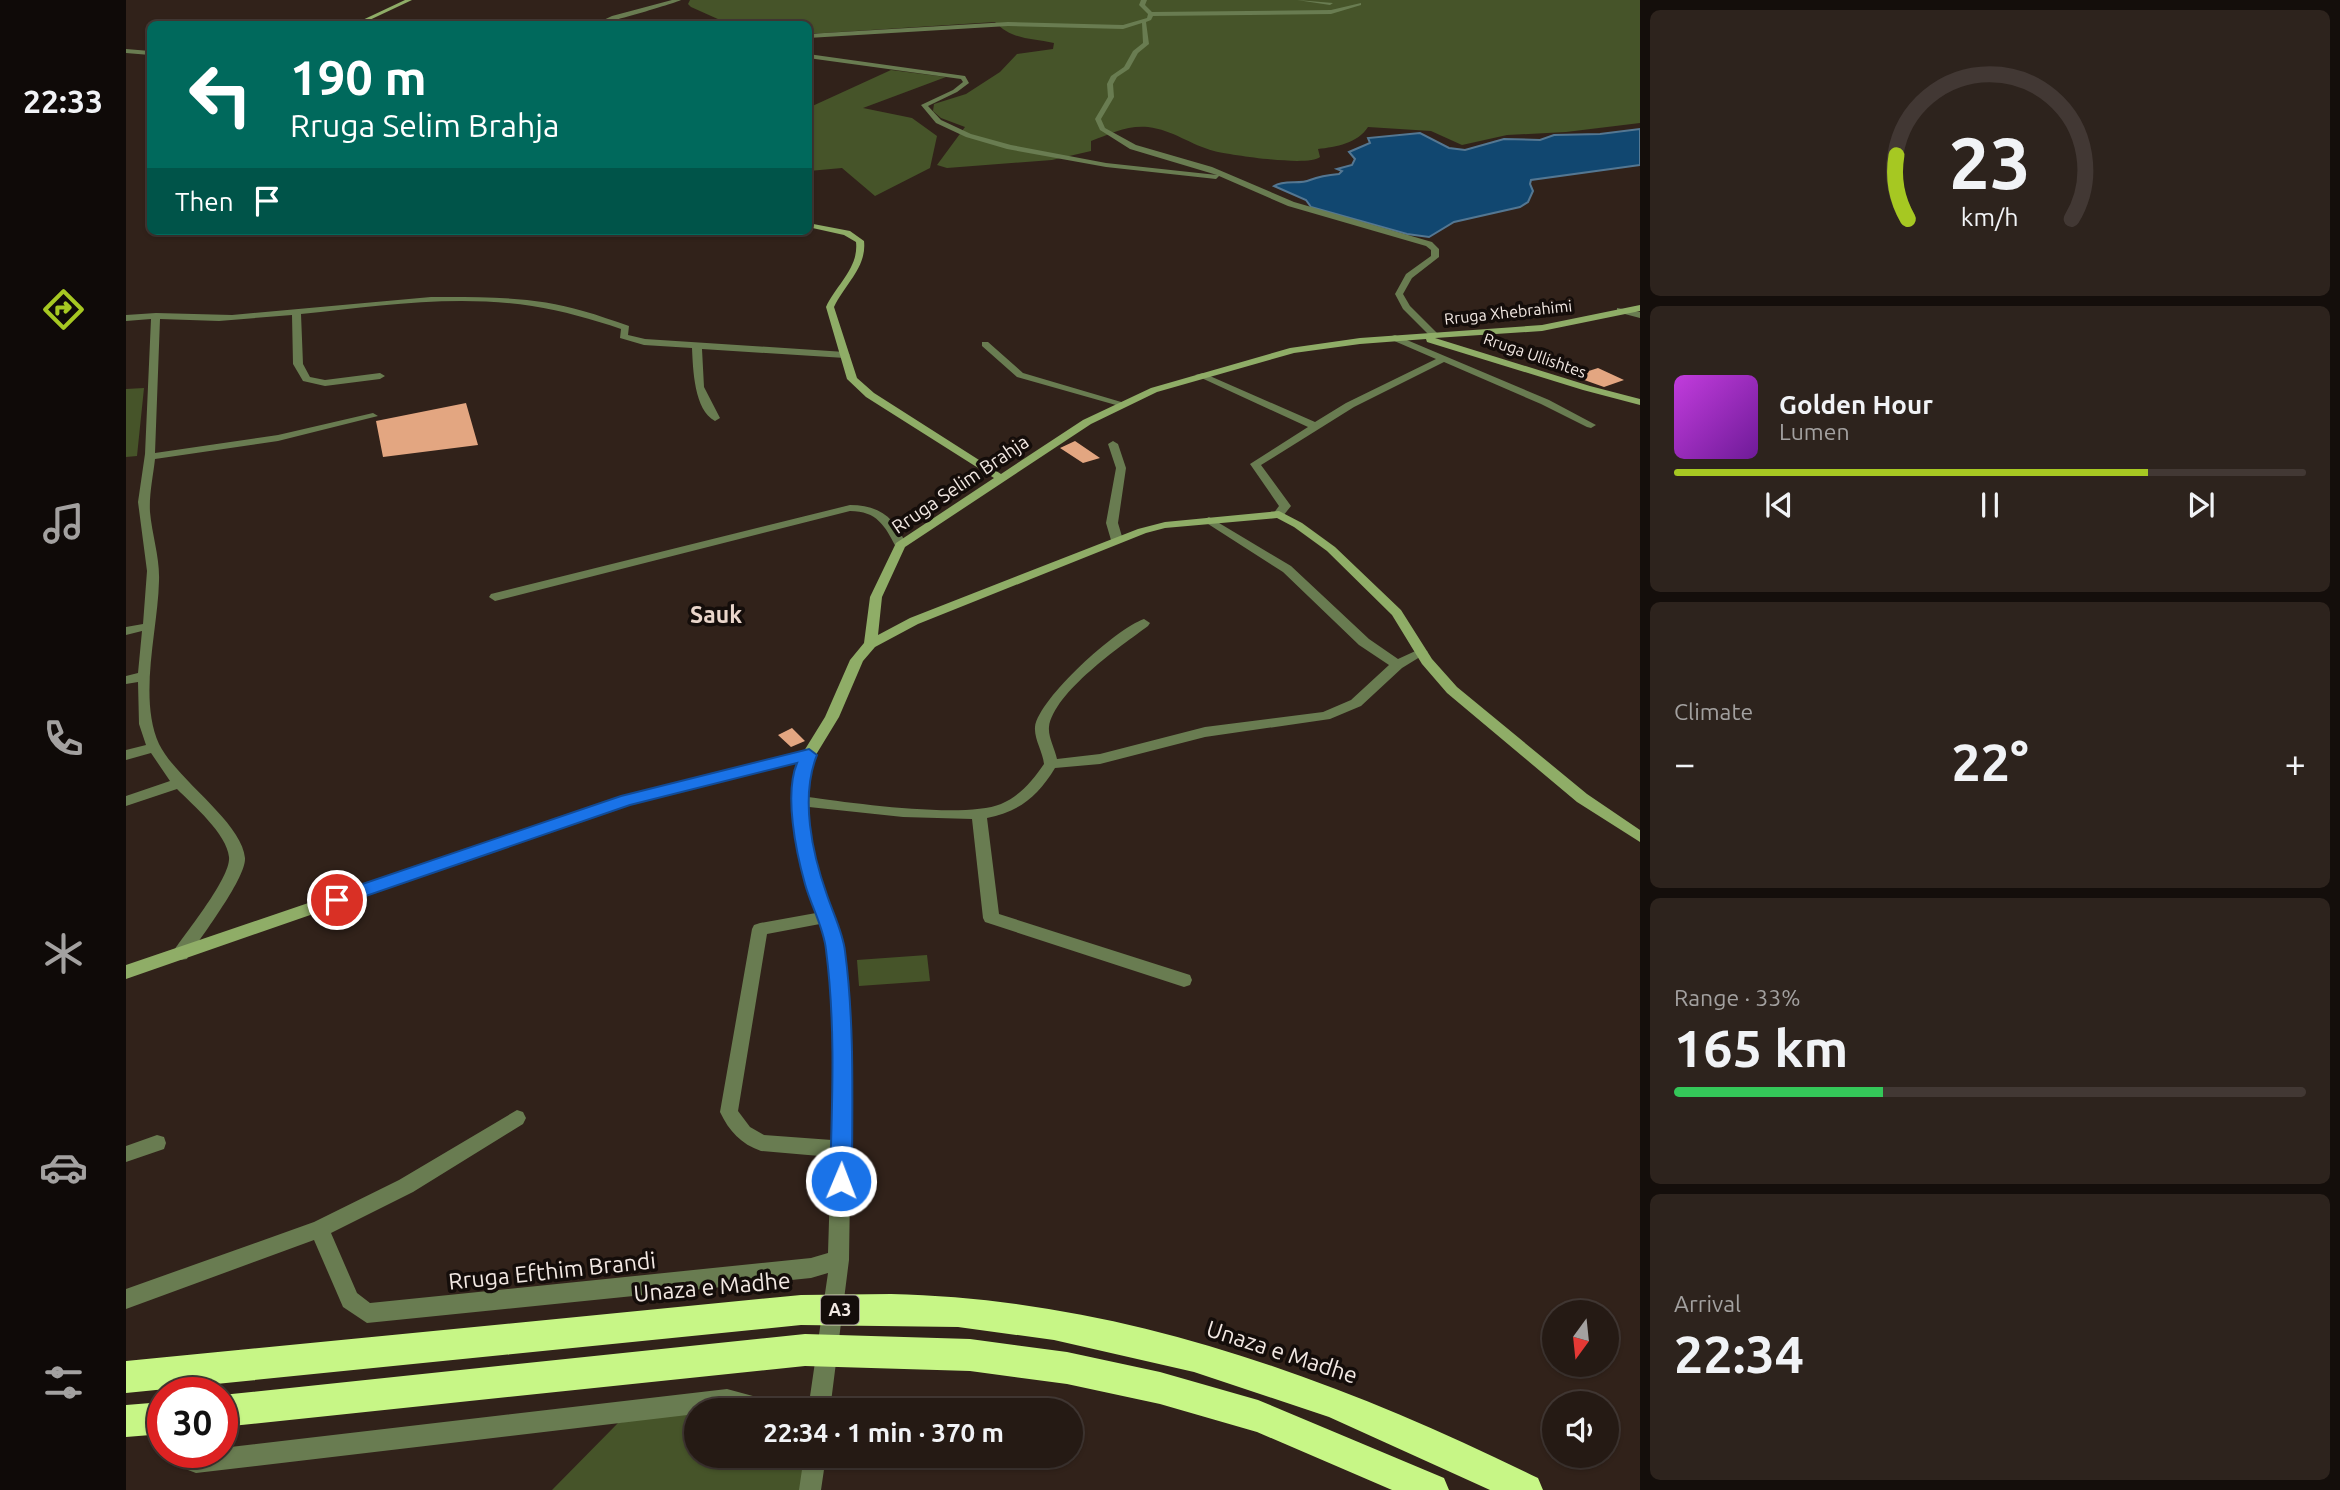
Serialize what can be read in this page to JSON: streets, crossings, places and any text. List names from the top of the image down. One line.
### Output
{"streets":{"highway":["Unaza e Madhe","A3"],"street":["Rruga Xhebrahimi","Rruga Ullishtes","Rruga Selim Brahja","Rruga Efthim Brandi"]},"crossings":[["Rruga Xhebrahimi","Rruga Ullishtes"],["Rruga Xhebrahimi","Rruga Selim Brahja"],["Rruga Ullishtes","Rruga Selim Brahja"]],"districts":["Sauk"],"north":"bottom","page":{"tabs":"22:33","turn":["190 m","Rruga Selim Brahja"],"then":"Then","song":["Golden Hour","Lumen"],"tile":["Climate",["Range · 33%","165 km"],["Arrival","22:34"]],"heat":["−","22°","+"],"limit":"30","trip":"22:34 · 1 min · 370 m","gauge":["23","km/h"]}}
